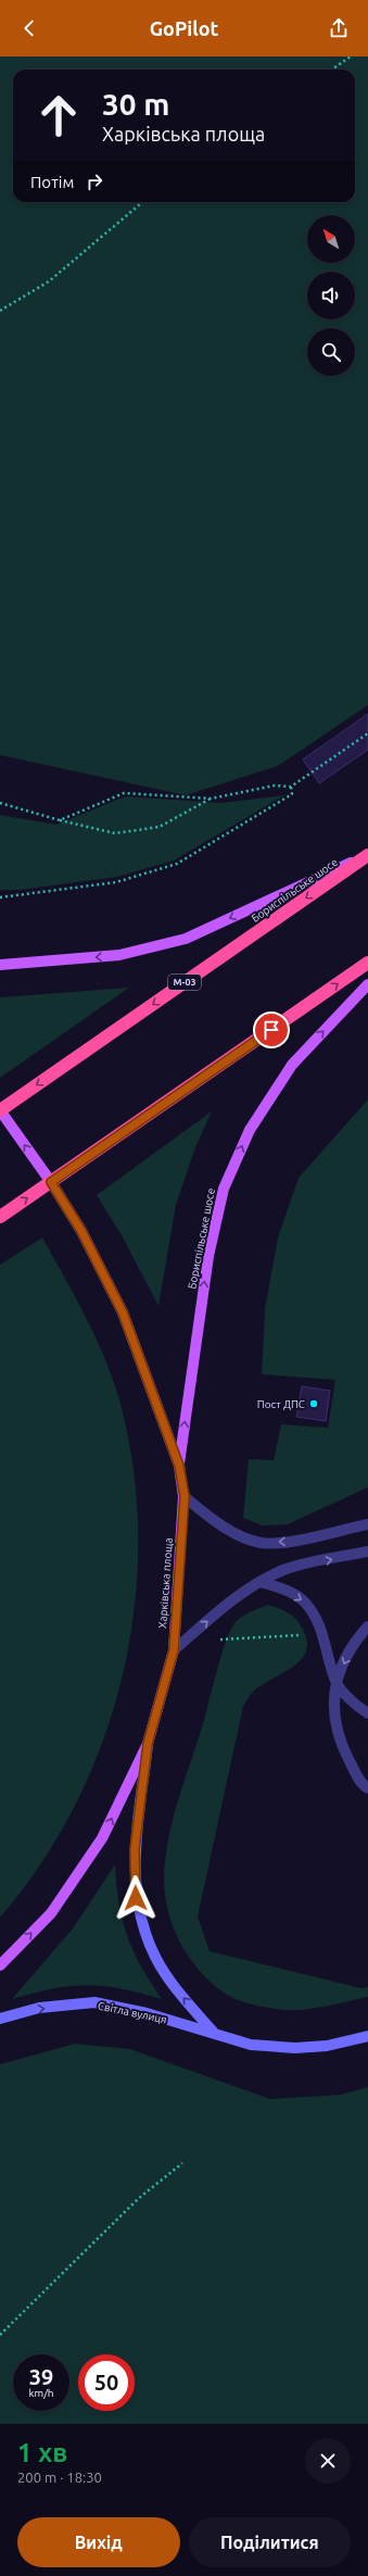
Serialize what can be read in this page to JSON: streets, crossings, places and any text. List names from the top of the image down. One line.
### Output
{"streets":{"highway":["Бориспільське шосе","М-03"],"main road":["Харківська площа","Світла вулиця"]},"crossings":[["Бориспільське шосе","Харківська площа"]],"one_way":["Світла вулиця"],"places":["Пост ДПС"],"north":"top left","page":{"header":"GoPilot","turn":["30 m","Харківська площа"],"then":"Потім","speed":"39 km/h","limit":"50","heading":["1 хв","200 m · 18:30"],"buttons":["Вихід","Поділитися"]}}
